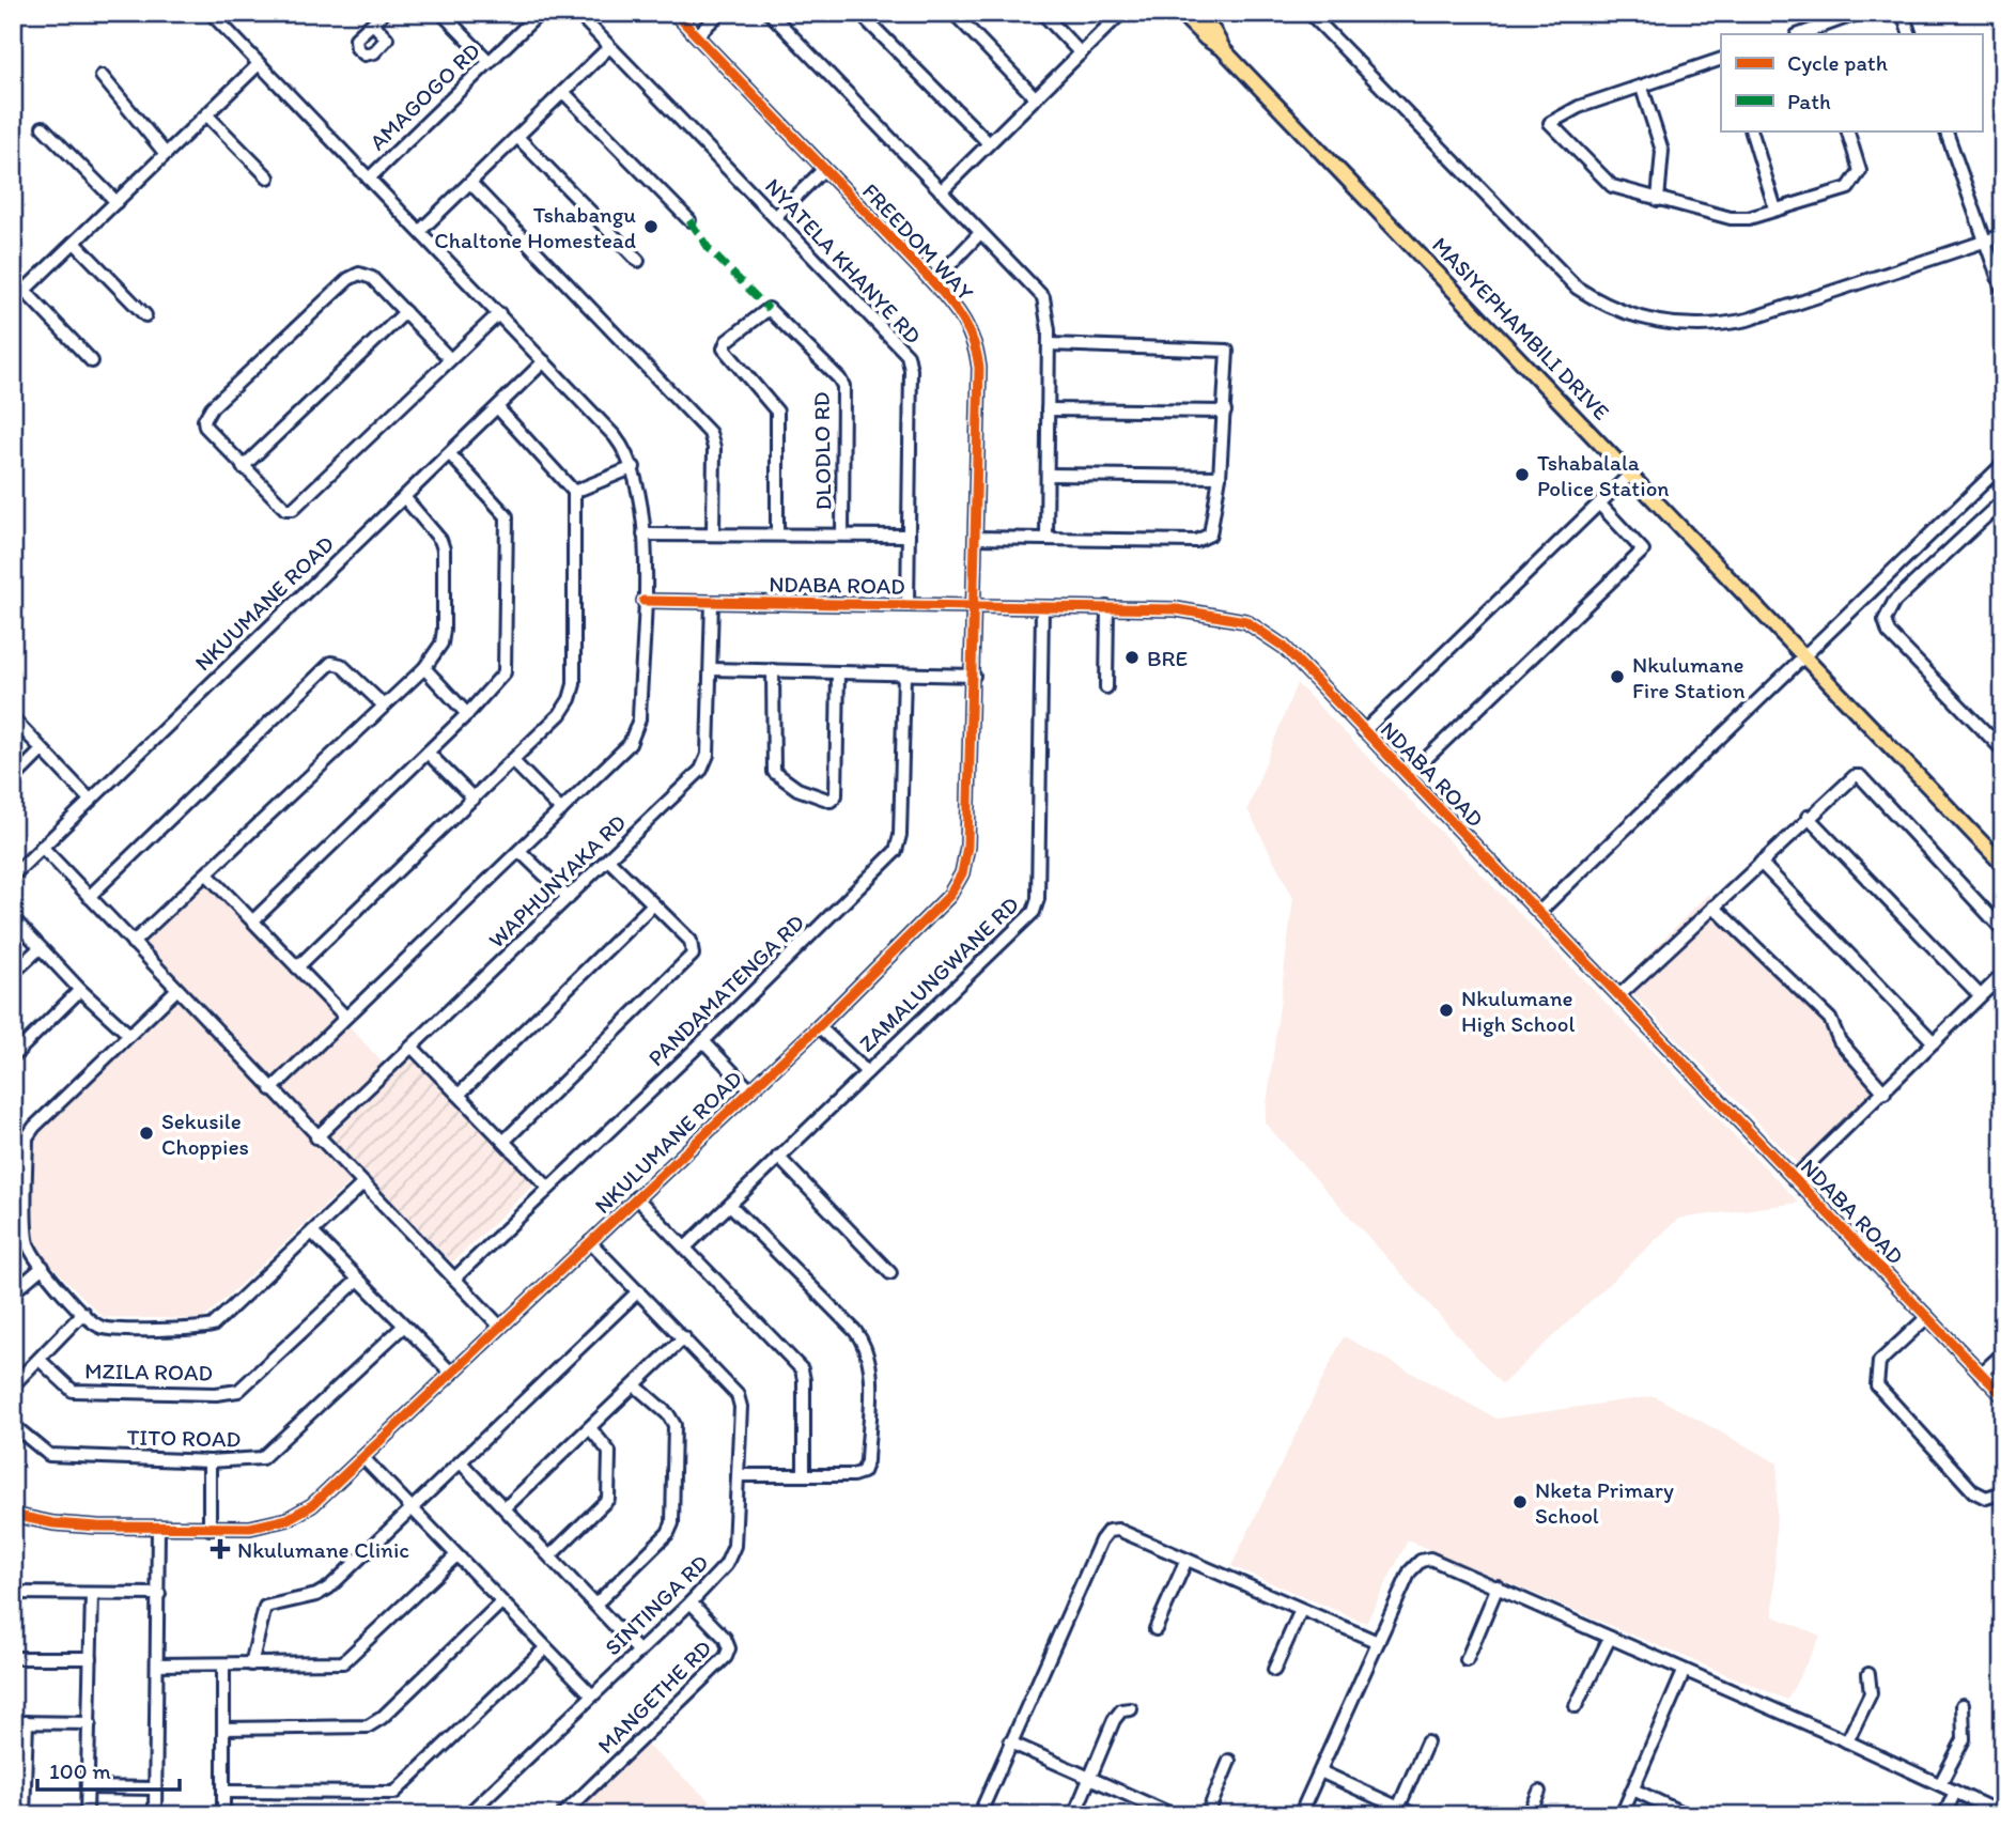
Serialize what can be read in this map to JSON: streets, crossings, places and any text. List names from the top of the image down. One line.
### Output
{"streets":{"main road":["MASIYEPHAMBILI DRIVE"],"street":["AMAGOGO RD","FREEDOM WAY","NYATELA KHANYE RD","DLODLO RD","NDABA ROAD","NKUUMANE ROAD","WAPHUNYAKA RD","ZAMALUNGWANE RD","PANDAMATENGA RD","NKULUMANE ROAD","MZILA ROAD","TITO ROAD","SINTINGA RD","MANGETHE RD"]},"crossings":[["FREEDOM WAY","NDABA ROAD"],["FREEDOM WAY","NKULUMANE ROAD"],["NYATELA KHANYE RD","NDABA ROAD"],["NDABA ROAD","WAPHUNYAKA RD"],["NDABA ROAD","ZAMALUNGWANE RD"],["NDABA ROAD","NKULUMANE ROAD"],["NKULUMANE ROAD","SINTINGA RD"],["SINTINGA RD","MANGETHE RD"]],"places":{"other":["Tshabangu Chaltone Homestead","Tshabalala Police Station","BRE","Nkulumane Fire Station","Nkulumane High School","Sekusile Choppies","Nketa Primary School"],"health":["Nkulumane Clinic"]},"legend":["Cycle path","Path"],"scale_bar":"100 m"}
